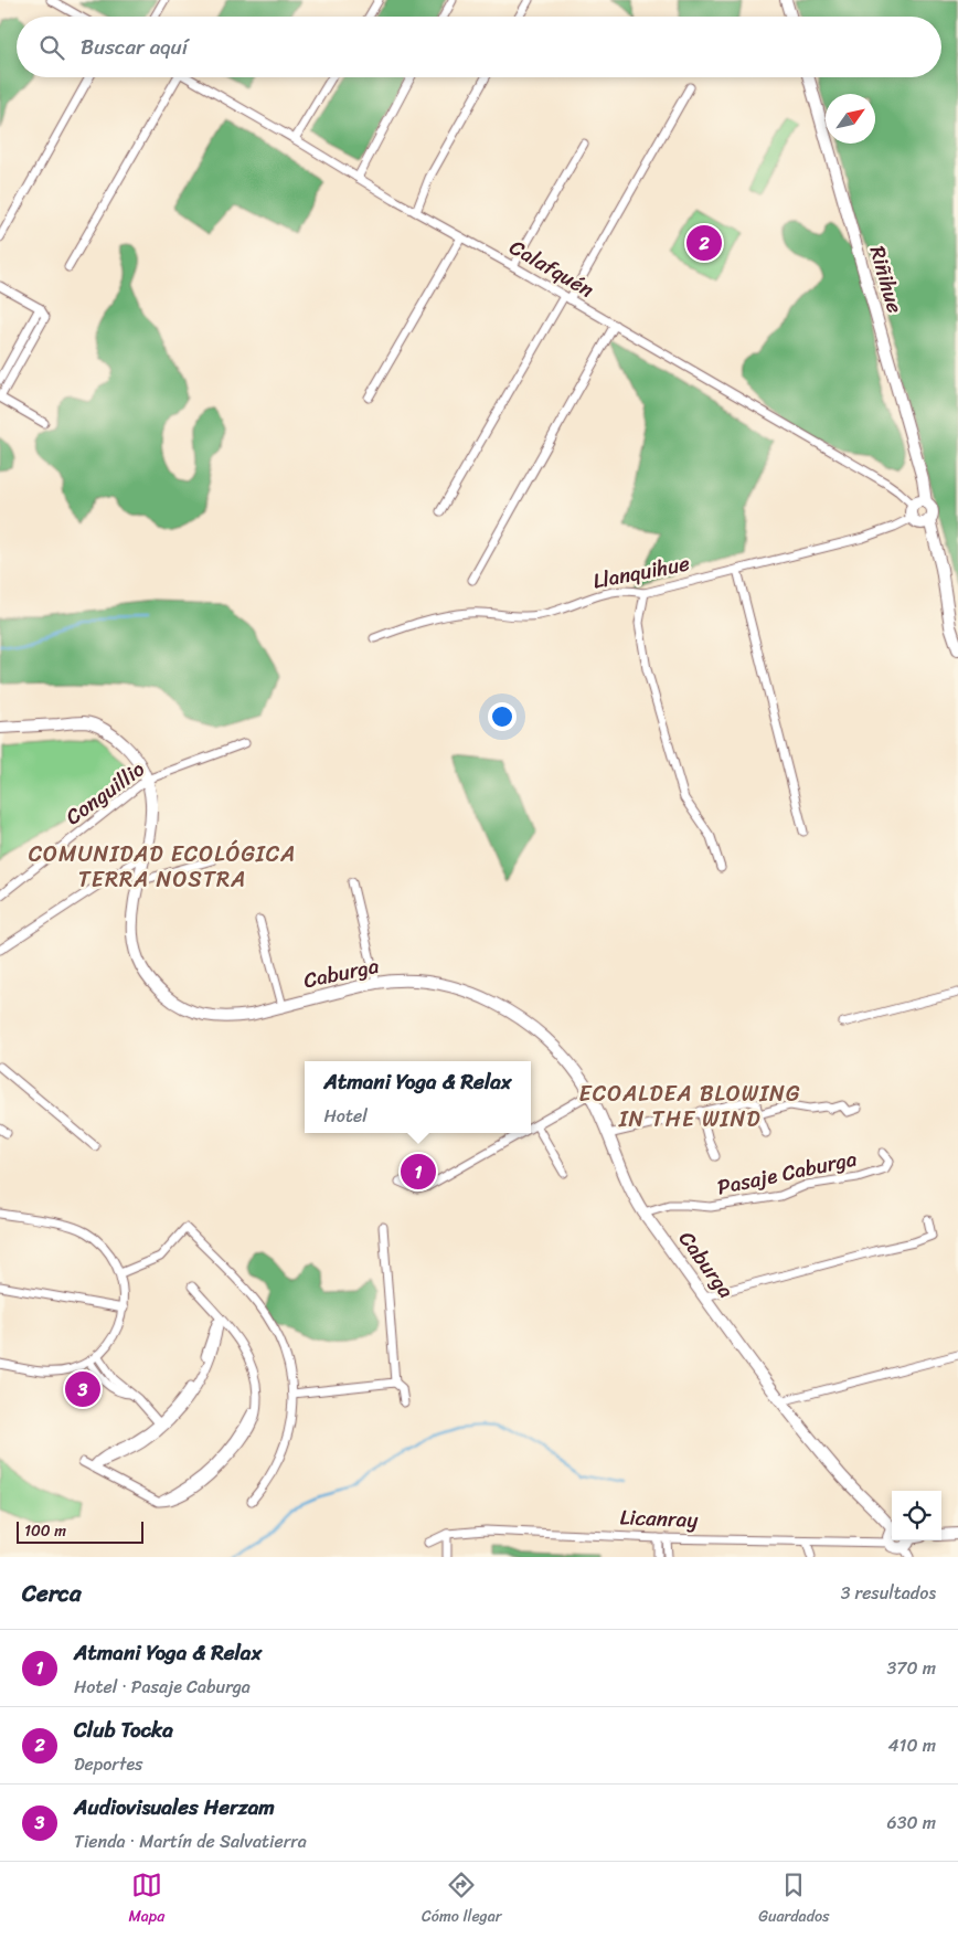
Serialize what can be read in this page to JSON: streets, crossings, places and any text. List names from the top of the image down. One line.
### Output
{"streets":{"street":["Calafquén","Riñihue","Llanquihue","Conguillio","Caburga","Pasaje Caburga","Licanray"]},"crossings":[["Calafquén","Riñihue"],["Calafquén","Llanquihue"],["Riñihue","Llanquihue"],["Conguillio","Caburga"],["Caburga","Pasaje Caburga"],["Caburga","Licanray"]],"districts":["COMUNIDAD ECOLÓGICA TERRA NOSTRA","ECOALDEA BLOWING IN THE WIND"],"scale_bar":"100 m","north":"top right","page":{"search":"Buscar aquí","pins":["2","1","3"],"popup":["Atmani Yoga & Relax","Hotel"],"scale":"100 m","heading":["Cerca","3 resultados"],"list":[{"mark":"1","name":"Atmani Yoga & Relax","note":"Hotel · Pasaje Caburga","value":"370 m"},{"mark":"2","name":"Club Tocka","note":"Deportes","value":"410 m"},{"mark":"3","name":"Audiovisuales Herzam","note":"Tienda · Martín de Salvatierra","value":"630 m"}],"nav":["Mapa","Cómo llegar","Guardados"]}}
